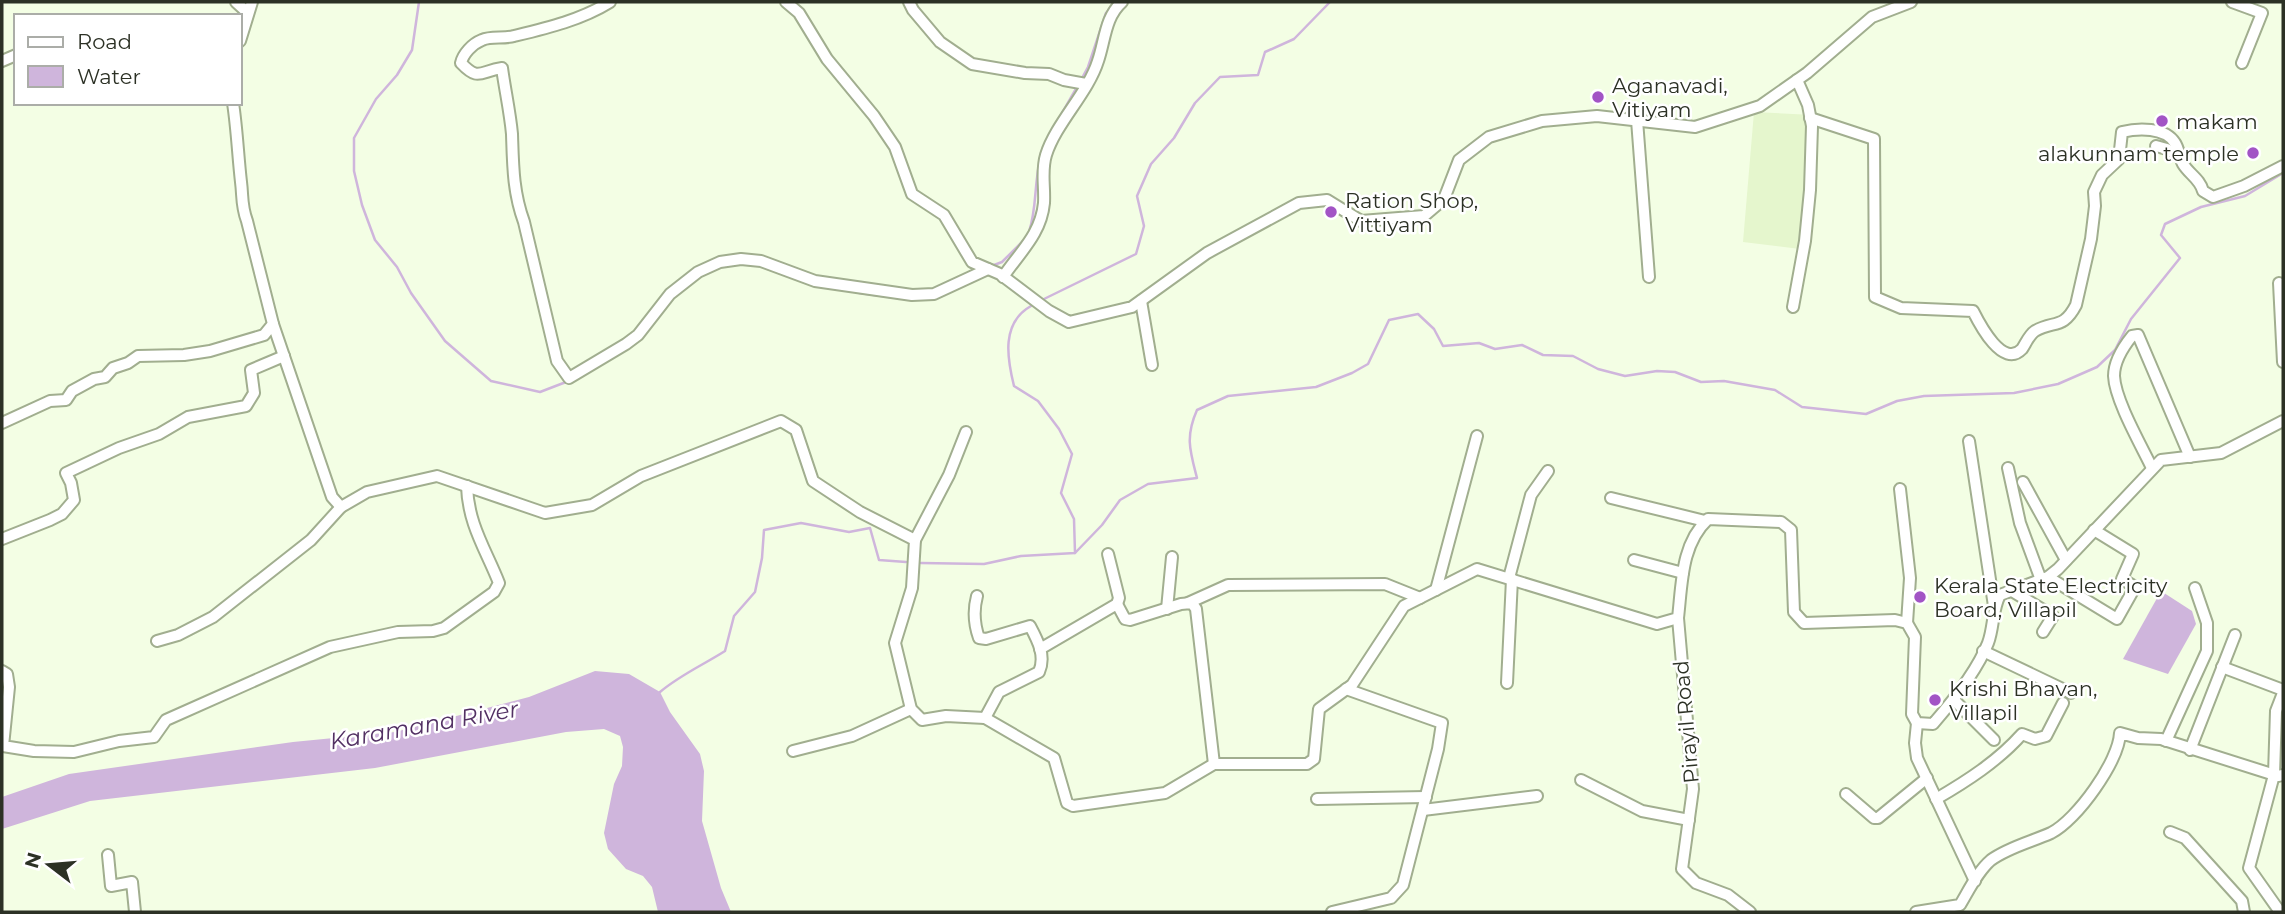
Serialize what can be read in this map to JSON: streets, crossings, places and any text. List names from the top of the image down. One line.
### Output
{"streets":{"street":["Pirayil Road"]},"water":["Karamana River"],"places":["Aganavadi, Vitiyam","makam","alakunnam temple","Ration Shop, Vittiyam","Kerala State Electricity Board, Villapil","Krishi Bhavan, Villapil"],"legend":["Road","Water"],"north":"left"}
